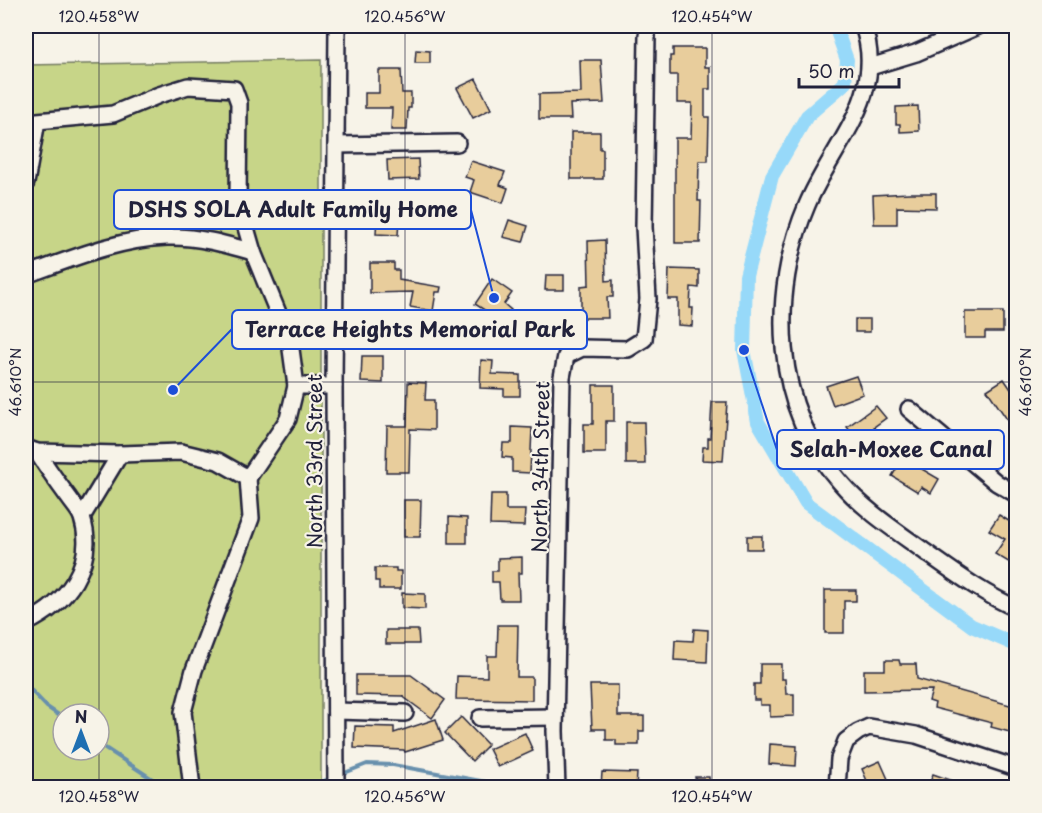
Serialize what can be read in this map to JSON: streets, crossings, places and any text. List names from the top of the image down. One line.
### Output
{"streets":{"street":["North 33rd Street","North 34th Street"]},"places":["DSHS SOLA Adult Family Home","Selah-Moxee Canal","Terrace Heights Memorial Park"],"scale_bar":"50 m","north":"top","coordinates":["120.458°W","120.456°W","120.454°W","46.610°N"]}
